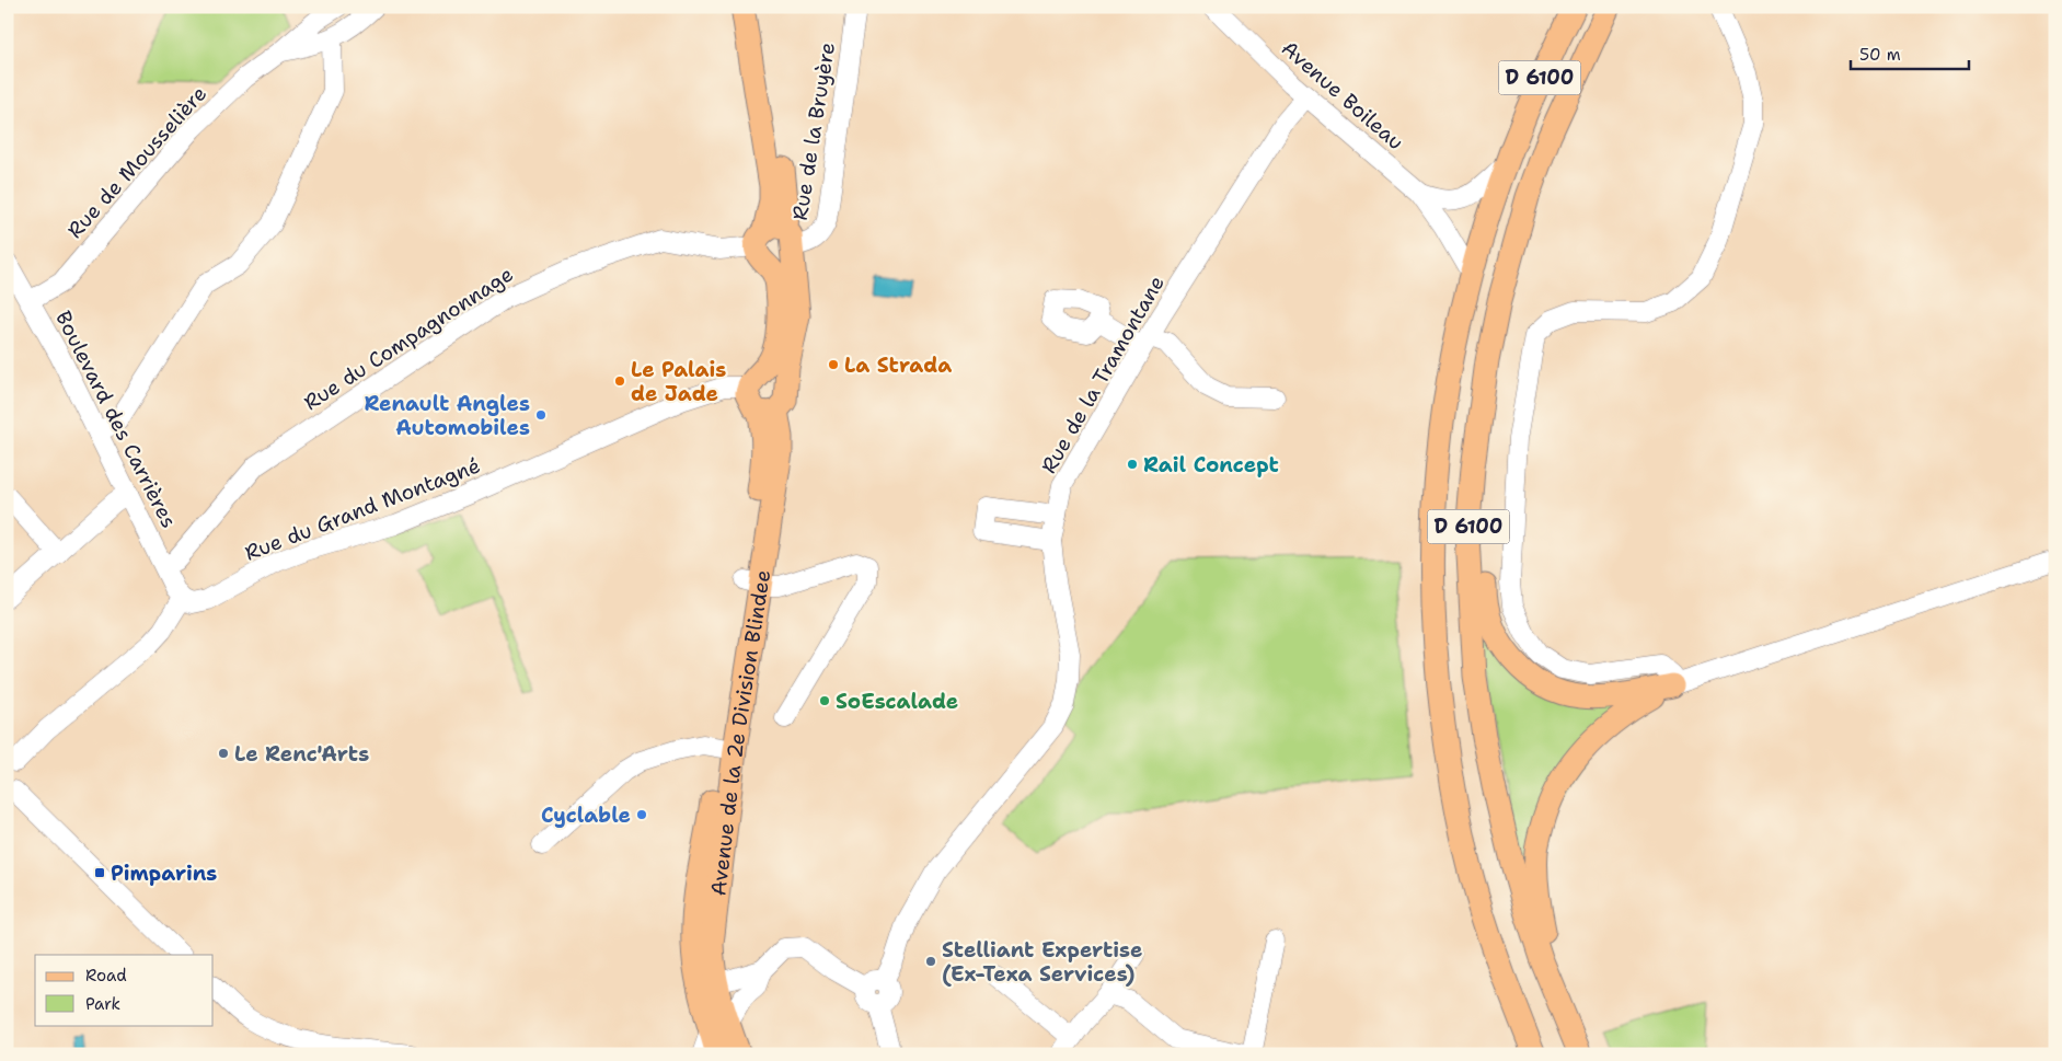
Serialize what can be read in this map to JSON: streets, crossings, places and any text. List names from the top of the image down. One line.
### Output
{"streets":{"main road":["D 6100","Avenue de la 2e Division Blindee"],"street":["Avenue Boileau","Rue de la Bruyère","Rue de Mousselière","Rue du Compagnonnage","Rue de la Tramontane","Boulevard des Carrières","Rue du Grand Montagné"]},"crossings":[["D 6100","Avenue Boileau"],["Avenue Boileau","Rue de la Tramontane"],["Rue de la Bruyère","Rue du Compagnonnage"],["Rue de Mousselière","Boulevard des Carrières"],["Rue du Compagnonnage","Boulevard des Carrières"],["Boulevard des Carrières","Rue du Grand Montagné"],["Rue du Grand Montagné","Avenue de la 2e Division Blindee"]],"places":{"other":["La Strada","Le Palais de Jade","Renault Angles Automobiles","Rail Concept","SoEscalade","Le Renc'Arts","Cyclable","Stelliant Expertise (Ex-Texa Services)"],"transit":["Pimparins"]},"legend":["Road","Park"],"scale_bar":"50 m"}
